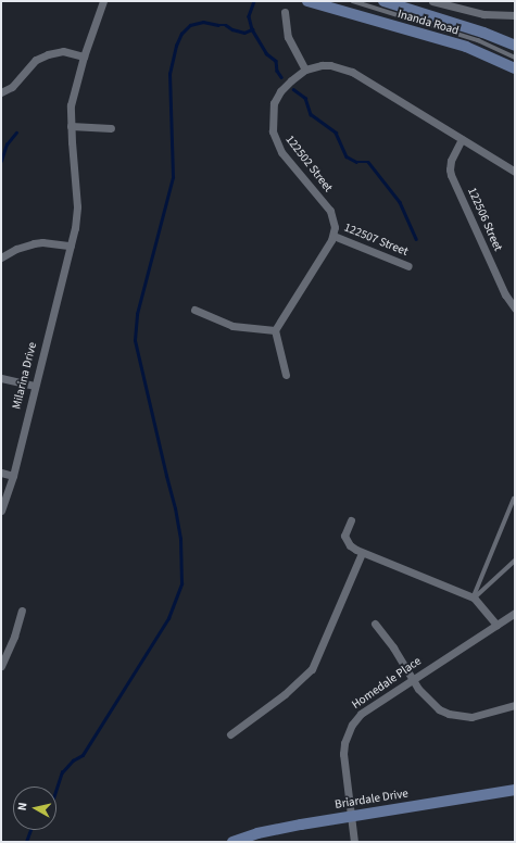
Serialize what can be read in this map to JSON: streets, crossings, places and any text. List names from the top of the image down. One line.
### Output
{"streets":{"street":["Inanda Road","122502 Street","122506 Street","122507 Street","Milarina Drive","Homedale Place","Briardale Drive"]},"crossings":[["122502 Street","122506 Street"],["122502 Street","122507 Street"],["Homedale Place","Briardale Drive"]],"north":"left"}
